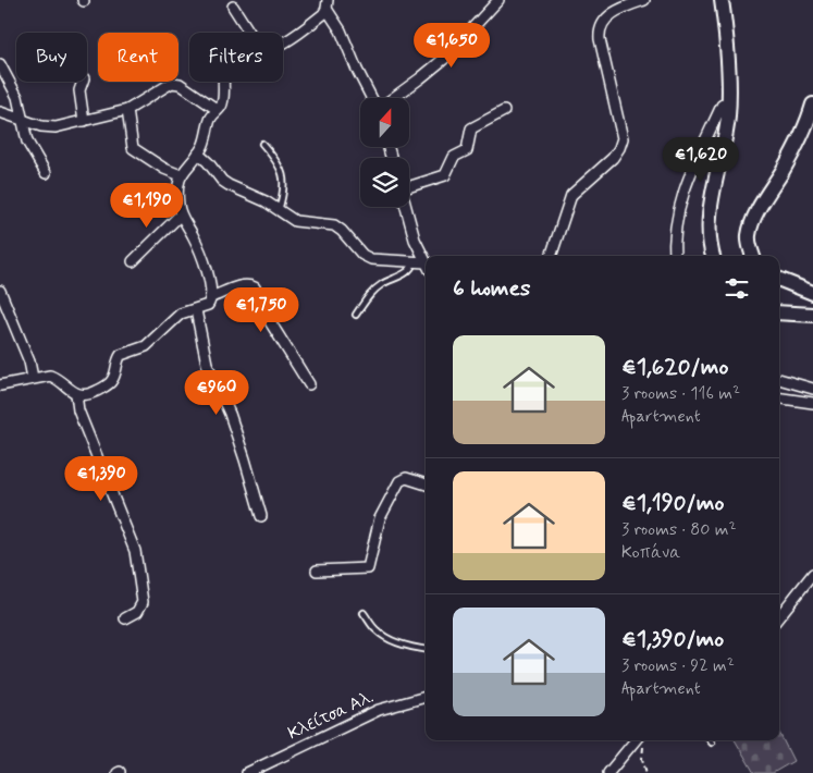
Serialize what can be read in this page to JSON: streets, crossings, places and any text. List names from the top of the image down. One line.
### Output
{"streets":{"street":["Κλείτσα Αλ."]},"north":"top","page":{"price":["€1,650","€1,620","€1,190","€1,750","€960","€1,390"],"chip":["Buy","Rent","Filters"],"heading":"6 homes","list":[{"name":"€1,620/mo","note":"3 rooms · 116 m² · Apartment"},{"name":"€1,190/mo","note":"3 rooms · 80 m² · Κοπάνα"},{"name":"€1,390/mo","note":"3 rooms · 92 m² · Apartment"}]}}
